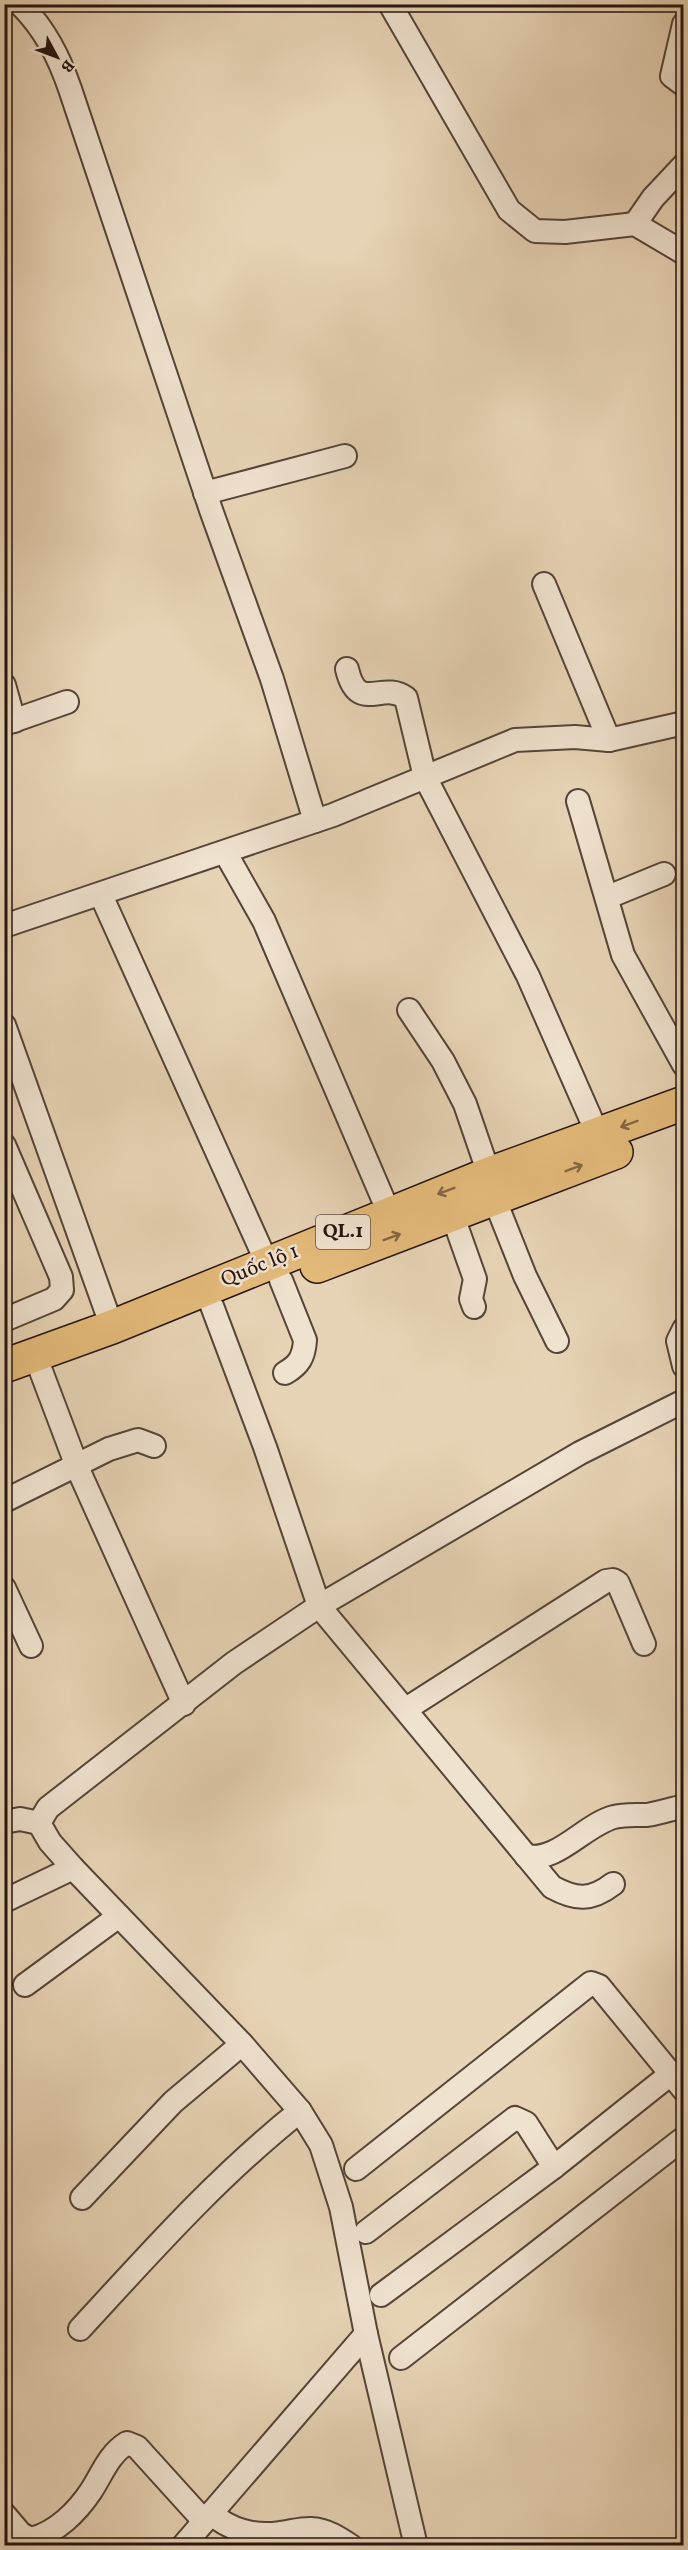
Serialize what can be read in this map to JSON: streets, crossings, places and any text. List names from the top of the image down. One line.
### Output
{"streets":{"highway":["QL.1","Quốc lộ 1"]},"north":"bottom right"}
